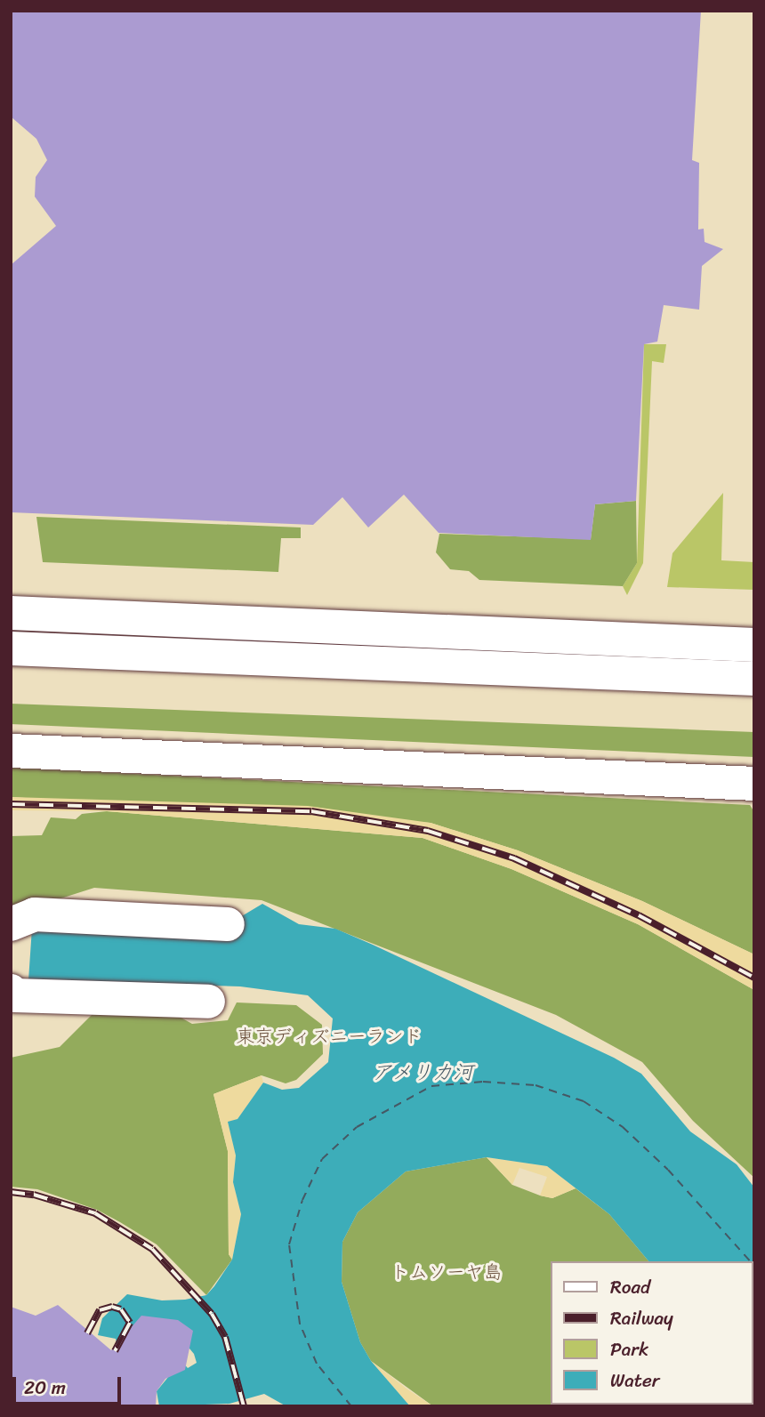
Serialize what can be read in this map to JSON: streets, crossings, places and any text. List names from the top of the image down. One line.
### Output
{"water":["アメリカ河"],"parks":["東京ディズニーランド","トムソーヤ島"],"legend":["Road","Railway","Park","Water"],"scale_bar":"20 m"}
